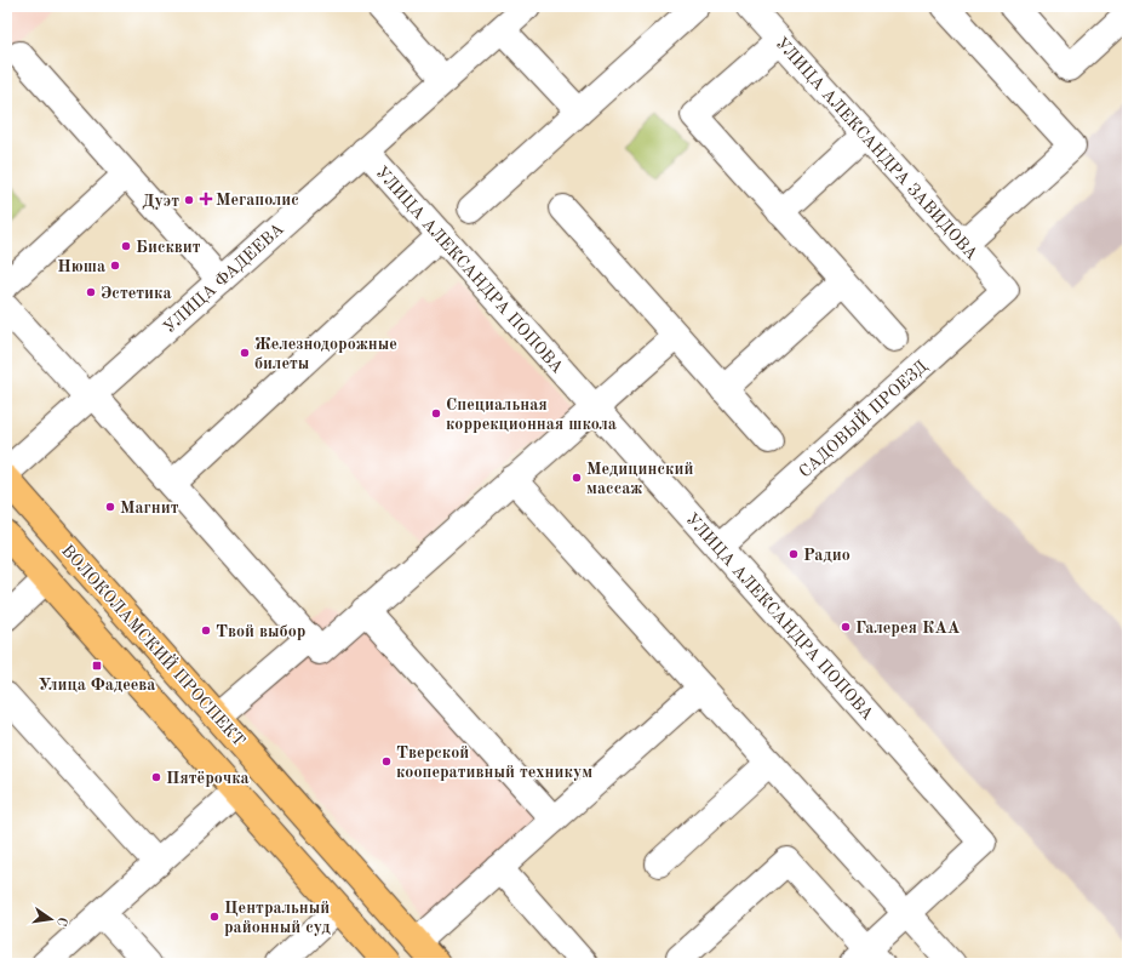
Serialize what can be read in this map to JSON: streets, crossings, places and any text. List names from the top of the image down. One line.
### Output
{"streets":{"main road":["ВОЛОКОЛАМСКИЙ ПРОСПЕКТ"],"street":["УЛИЦА АЛЕКСАНДРА ЗАВИДОВА","УЛИЦА АЛЕКСАНДРА ПОПОВА","УЛИЦА ФАДЕЕВА","САДОВЫЙ ПРОЕЗД"]},"crossings":[["УЛИЦА АЛЕКСАНДРА ЗАВИДОВА","САДОВЫЙ ПРОЕЗД"],["УЛИЦА АЛЕКСАНДРА ПОПОВА","УЛИЦА ФАДЕЕВА"],["УЛИЦА АЛЕКСАНДРА ПОПОВА","САДОВЫЙ ПРОЕЗД"]],"places":{"health":["Мегаполис"],"other":["Дуэт","Бисквит","Нюша","Эстетика","Железнодорожные билеты","Специальная коррекционная школа","Медицинский массаж","Магнит","Радио","Галерея КАА","Твой выбор","Тверской кооперативный техникум","Пятёрочка","Центральный районный суд"],"transit":["Улица Фадеева"]},"north":"right"}
